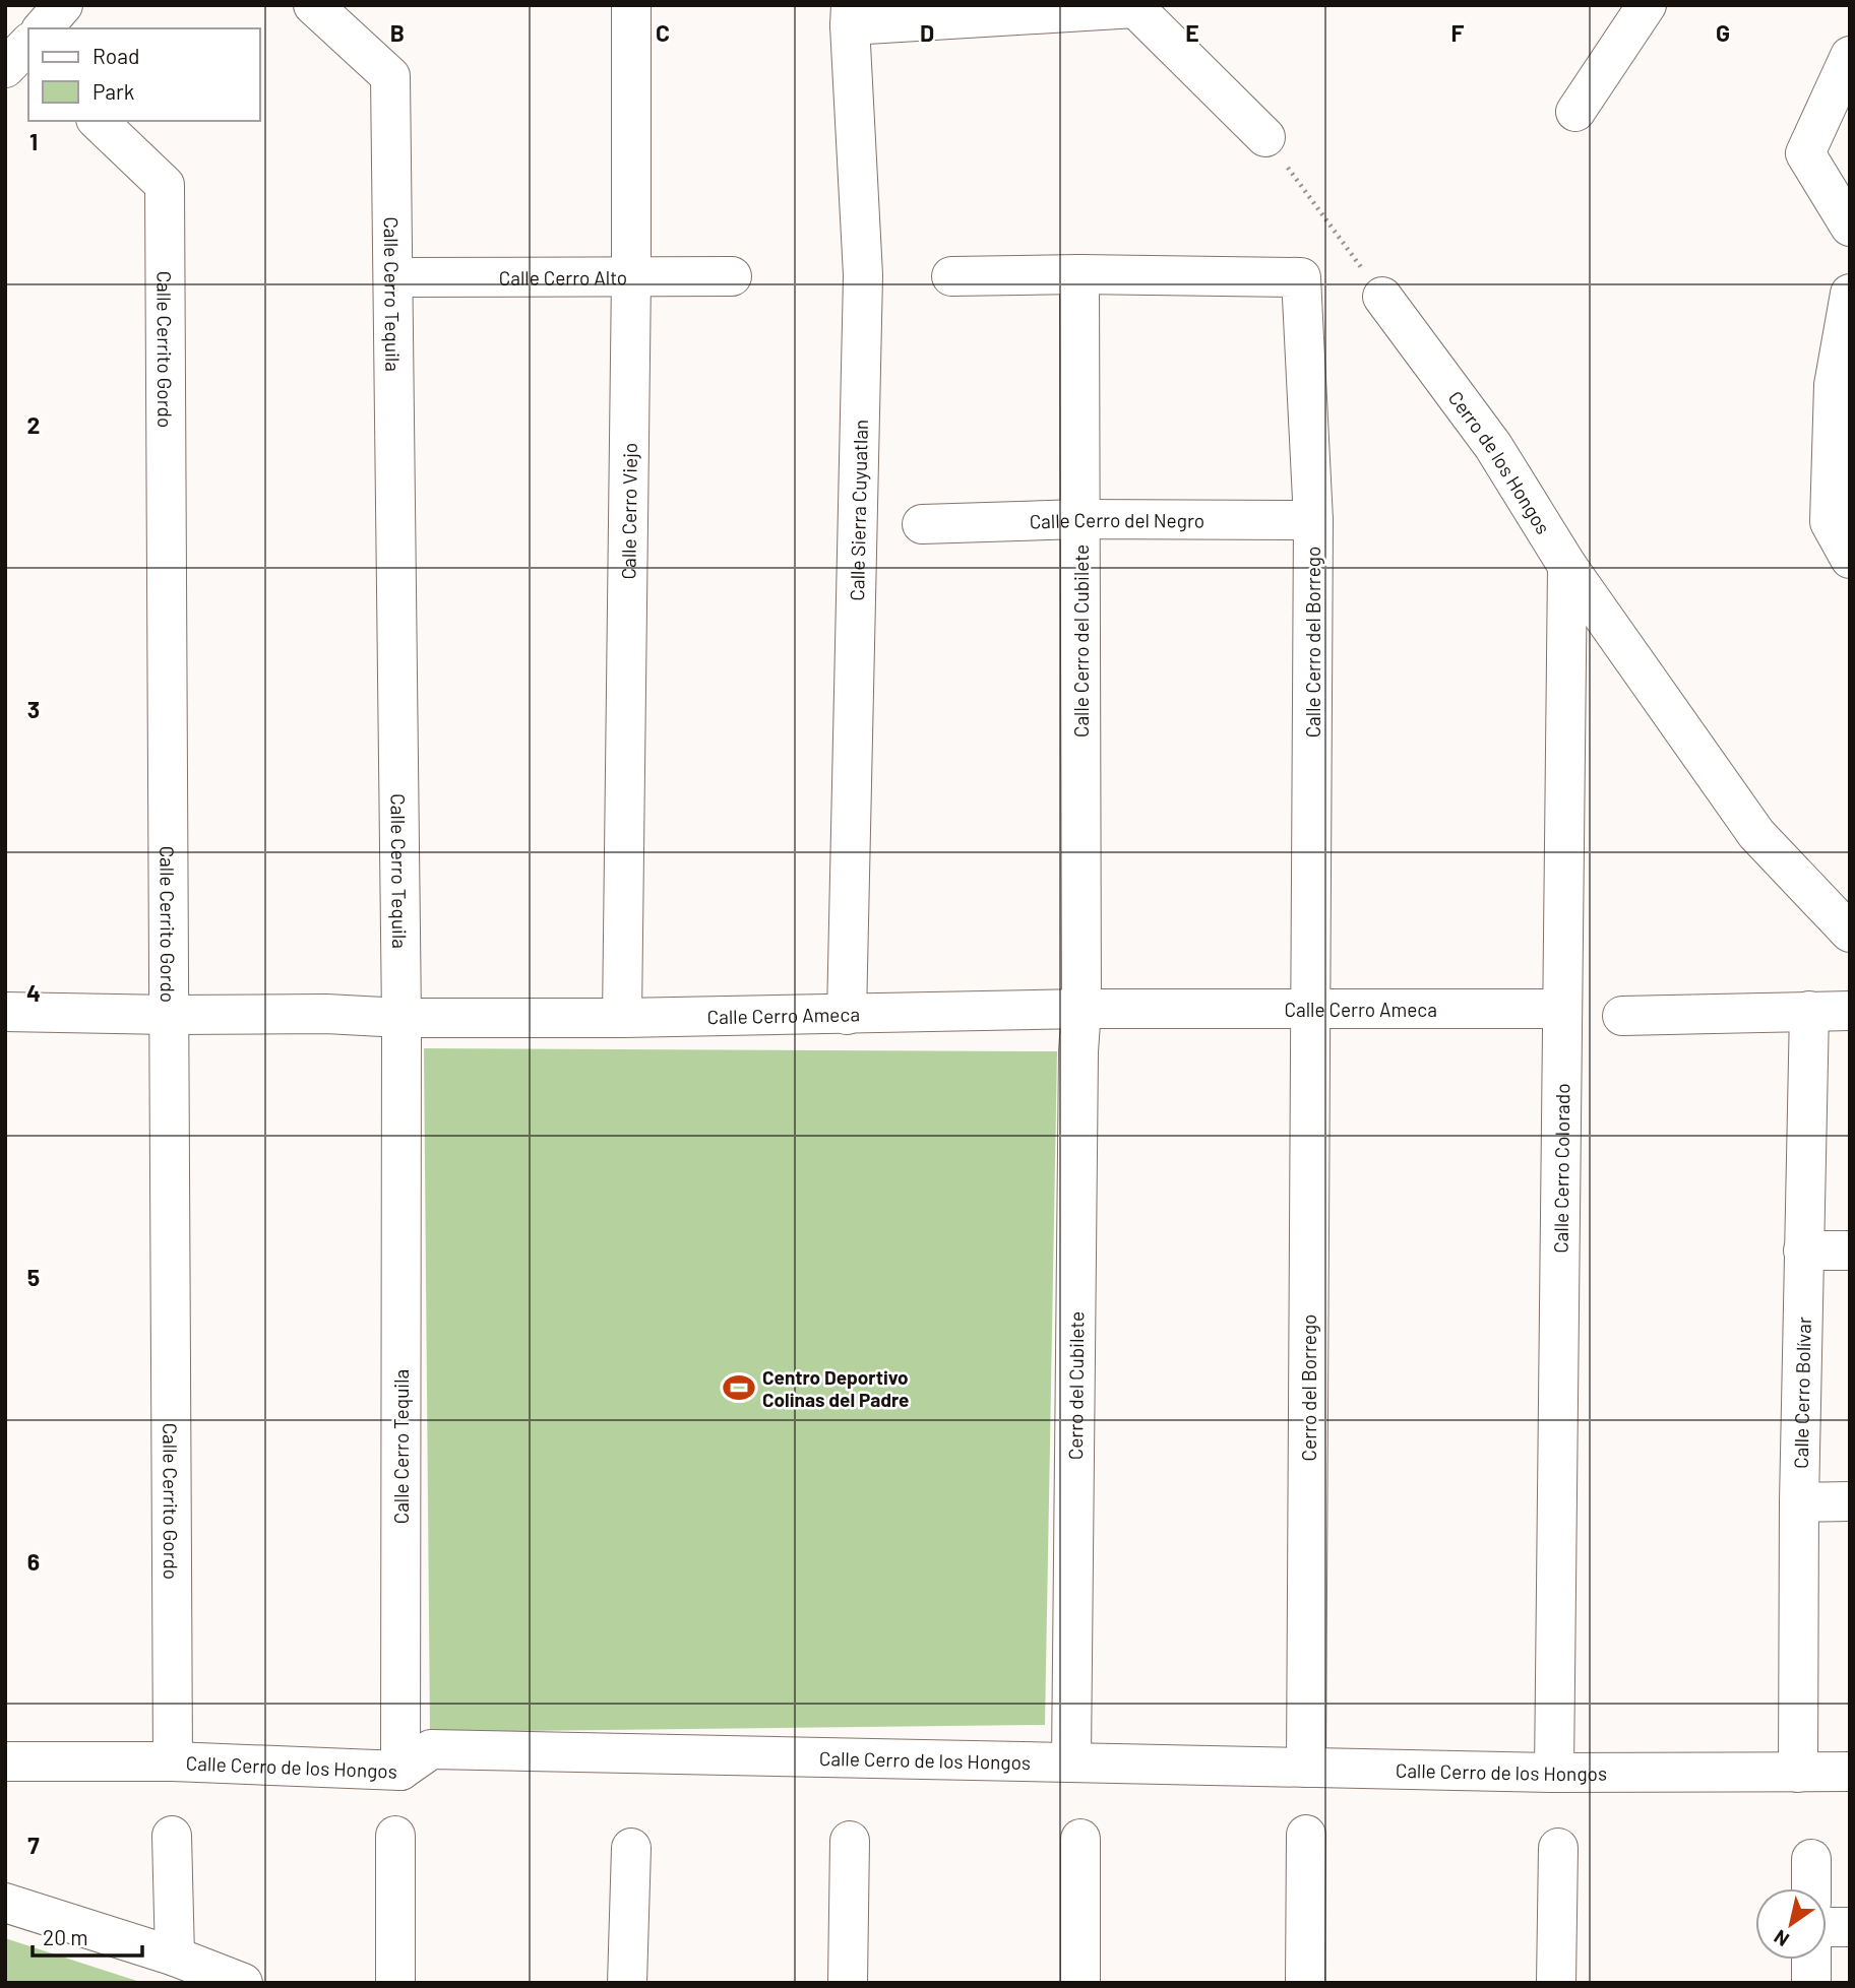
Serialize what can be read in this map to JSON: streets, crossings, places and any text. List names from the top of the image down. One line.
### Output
{"streets":{"street":["Calle Cerro Alto","Calle Cerro Tequila","Calle Cerrito Gordo","Cerro de los Hongos","Calle Sierra Cuyuatlan","Calle Cerro Viejo","Calle Cerro del Negro","Calle Cerro del Cubilete","Calle Cerro del Borrego","Calle Cerro Ameca","Calle Cerro Colorado","Cerro del Cubilete","Cerro del Borrego","Calle Cerro Bolívar","Calle Cerro de los Hongos"]},"crossings":[["Calle Cerro Alto","Calle Cerro Tequila"],["Calle Cerro Alto","Calle Cerro Viejo"],["Calle Cerro Tequila","Calle Cerro Ameca"],["Calle Cerro Tequila","Calle Cerro de los Hongos"],["Calle Cerrito Gordo","Calle Cerro Ameca"],["Calle Cerrito Gordo","Calle Cerro de los Hongos"],["Cerro de los Hongos","Calle Cerro Colorado"],["Calle Sierra Cuyuatlan","Calle Cerro Ameca"],["Calle Cerro Viejo","Calle Cerro Ameca"],["Calle Cerro del Negro","Calle Cerro del Cubilete"],["Calle Cerro del Negro","Calle Cerro del Borrego"],["Calle Cerro del Cubilete","Calle Cerro del Borrego"],["Calle Cerro del Cubilete","Calle Cerro Ameca"],["Calle Cerro del Cubilete","Cerro del Cubilete"],["Calle Cerro del Borrego","Calle Cerro Ameca"],["Calle Cerro del Borrego","Cerro del Borrego"],["Calle Cerro Ameca","Calle Cerro Colorado"],["Calle Cerro Ameca","Cerro del Cubilete"],["Calle Cerro Ameca","Cerro del Borrego"],["Calle Cerro Colorado","Calle Cerro de los Hongos"],["Cerro del Cubilete","Calle Cerro de los Hongos"],["Cerro del Borrego","Calle Cerro de los Hongos"],["Calle Cerro Bolívar","Calle Cerro de los Hongos"]],"places":{"sports":["Centro Deportivo Colinas del Padre"]},"legend":["Road","Park"],"scale_bar":"20 m","north":"bottom left","grid":{"columns":["B","C","D","E","F","G"],"rows":["1","2","3","4","5","6","7"]}}
